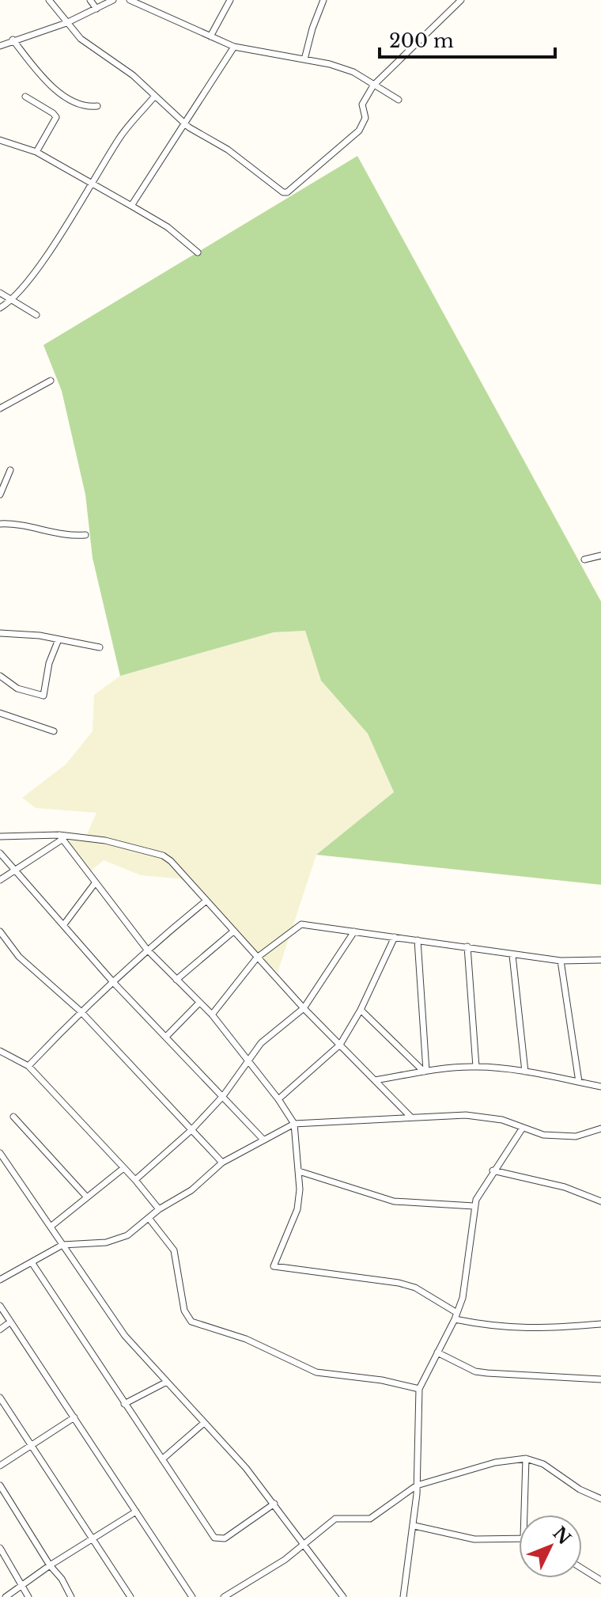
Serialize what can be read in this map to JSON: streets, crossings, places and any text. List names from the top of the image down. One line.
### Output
{"scale_bar":"200 m","north":"top right"}
